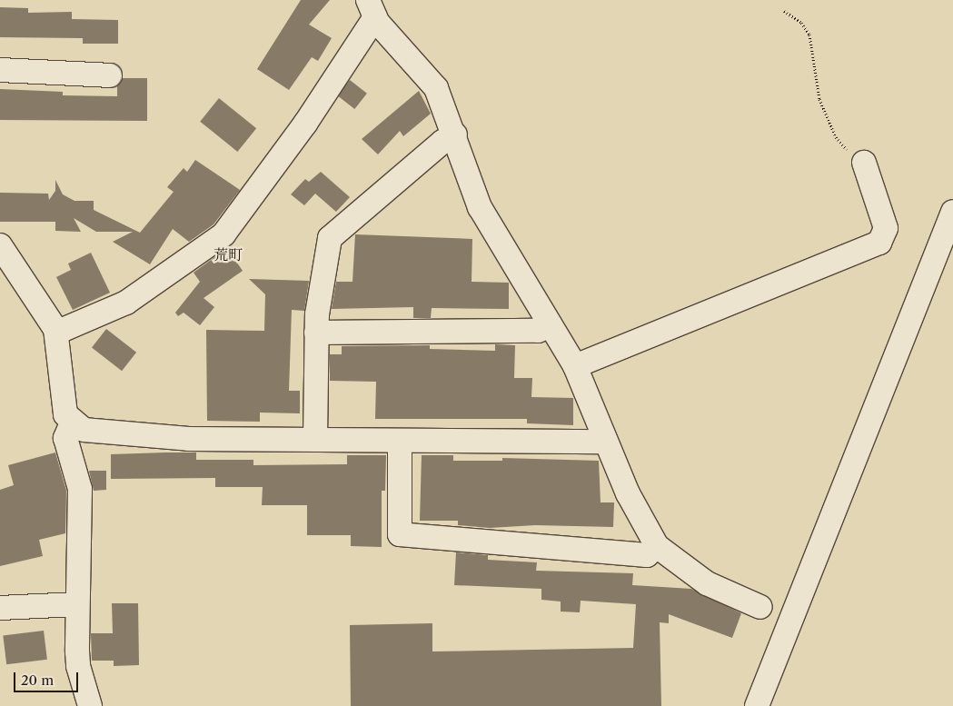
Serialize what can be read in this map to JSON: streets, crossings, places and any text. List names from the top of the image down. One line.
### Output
{"districts":["荒町"],"scale_bar":"20 m"}
